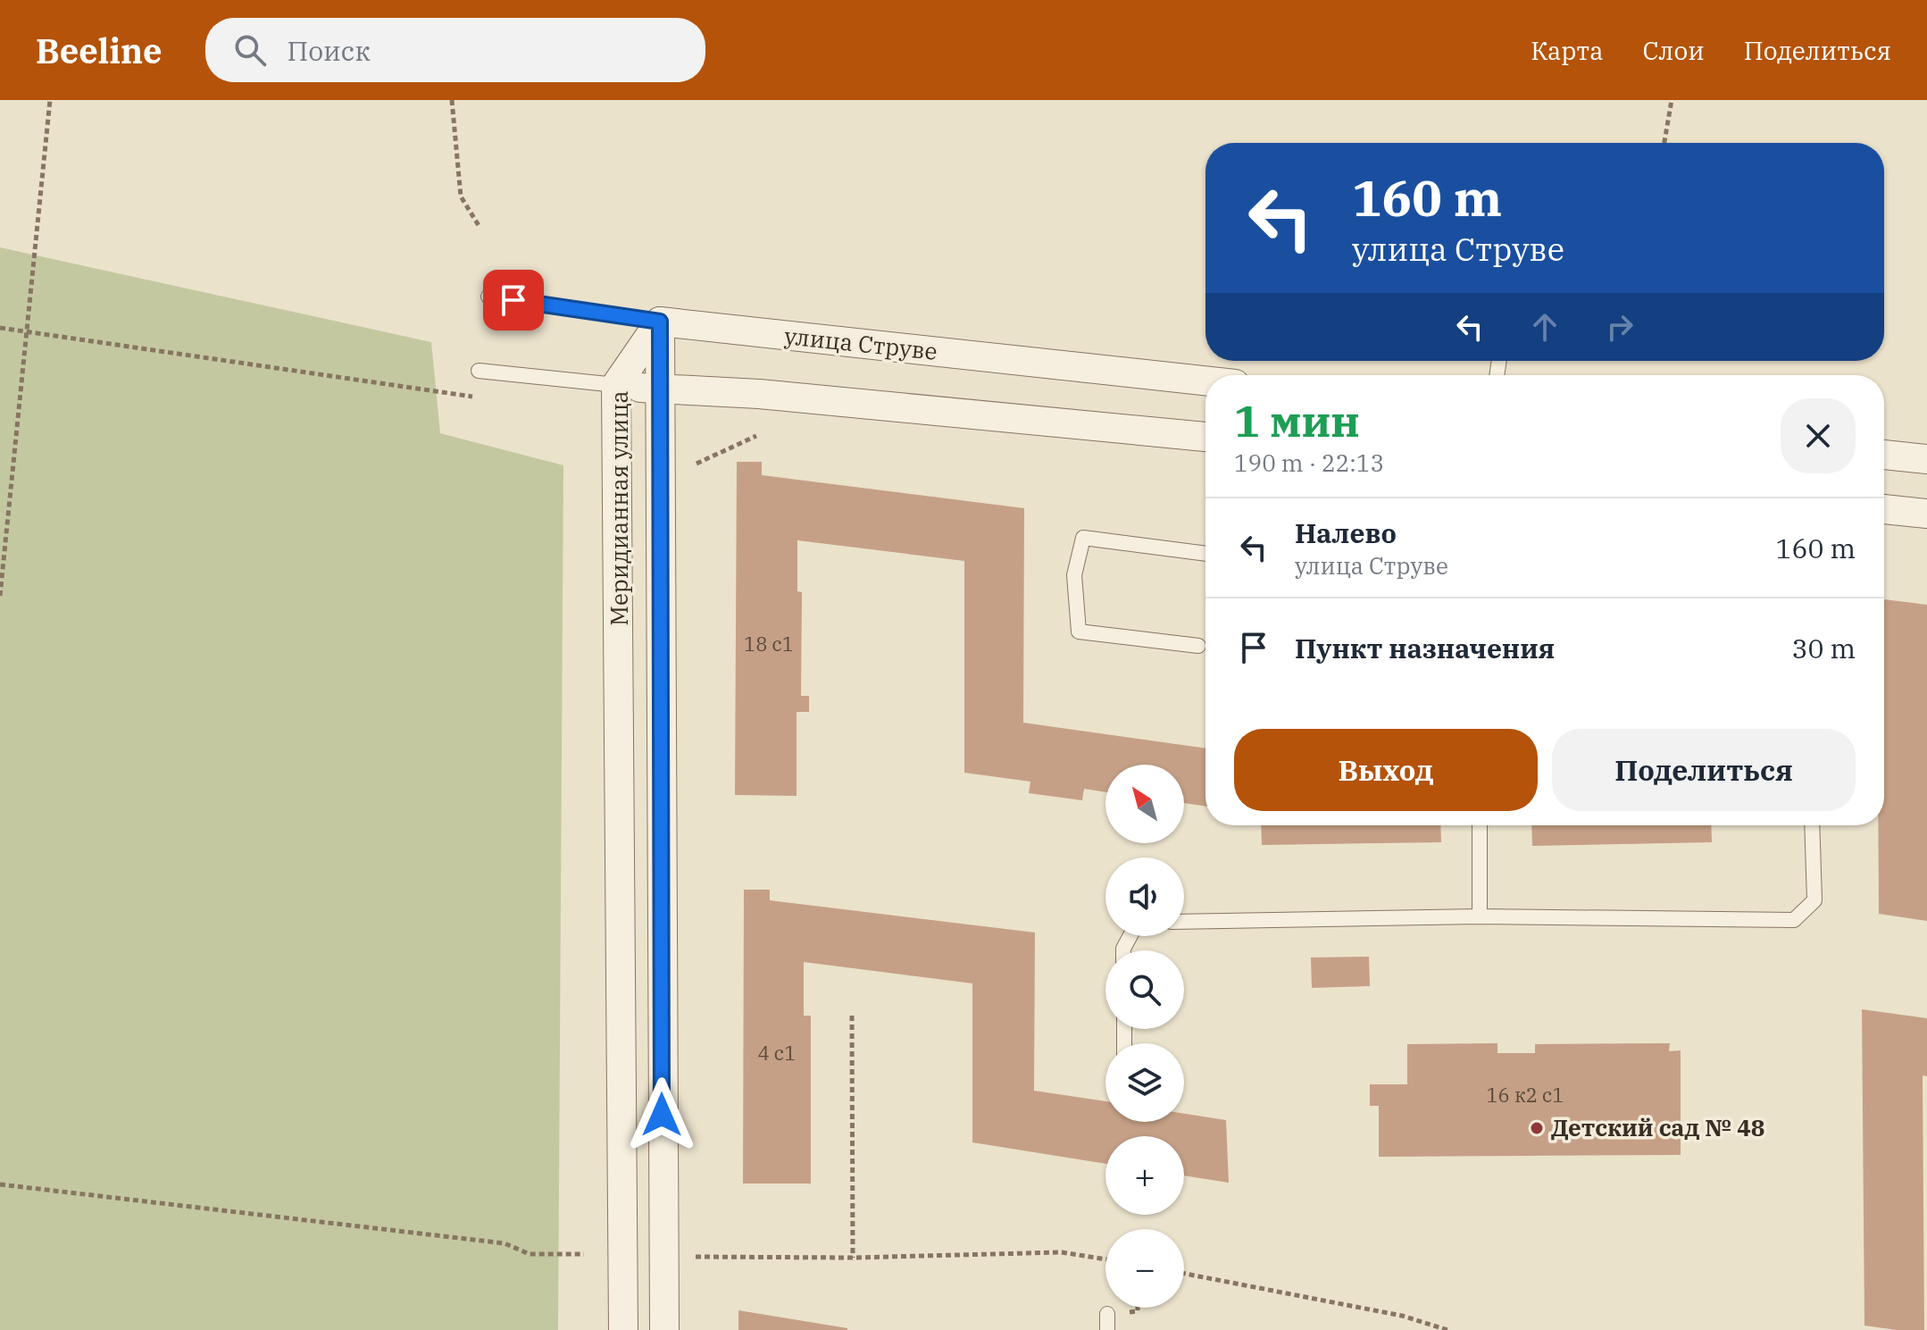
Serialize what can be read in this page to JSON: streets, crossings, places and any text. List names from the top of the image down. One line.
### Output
{"streets":{"street":["улица Струве","Меридианная улица"]},"crossings":[["улица Струве","Меридианная улица"]],"places":["Детский сад № 48"],"house_numbers":["18 с1","4 с1","16 к2 c1"],"north":"top left","page":{"header":"Beeline","search":"Поиск","nav":["Карта","Слои","Поделиться"],"turn":["160 m","улица Струве"],"heading":["1 мин","190 m · 22:13"],"list":[{"name":"Налево","note":"улица Струве","value":"160 m"},{"name":"Пункт назначения","value":"30 m"}],"buttons":["Выход","Поделиться"],"map_buttons":["+","−"]}}
